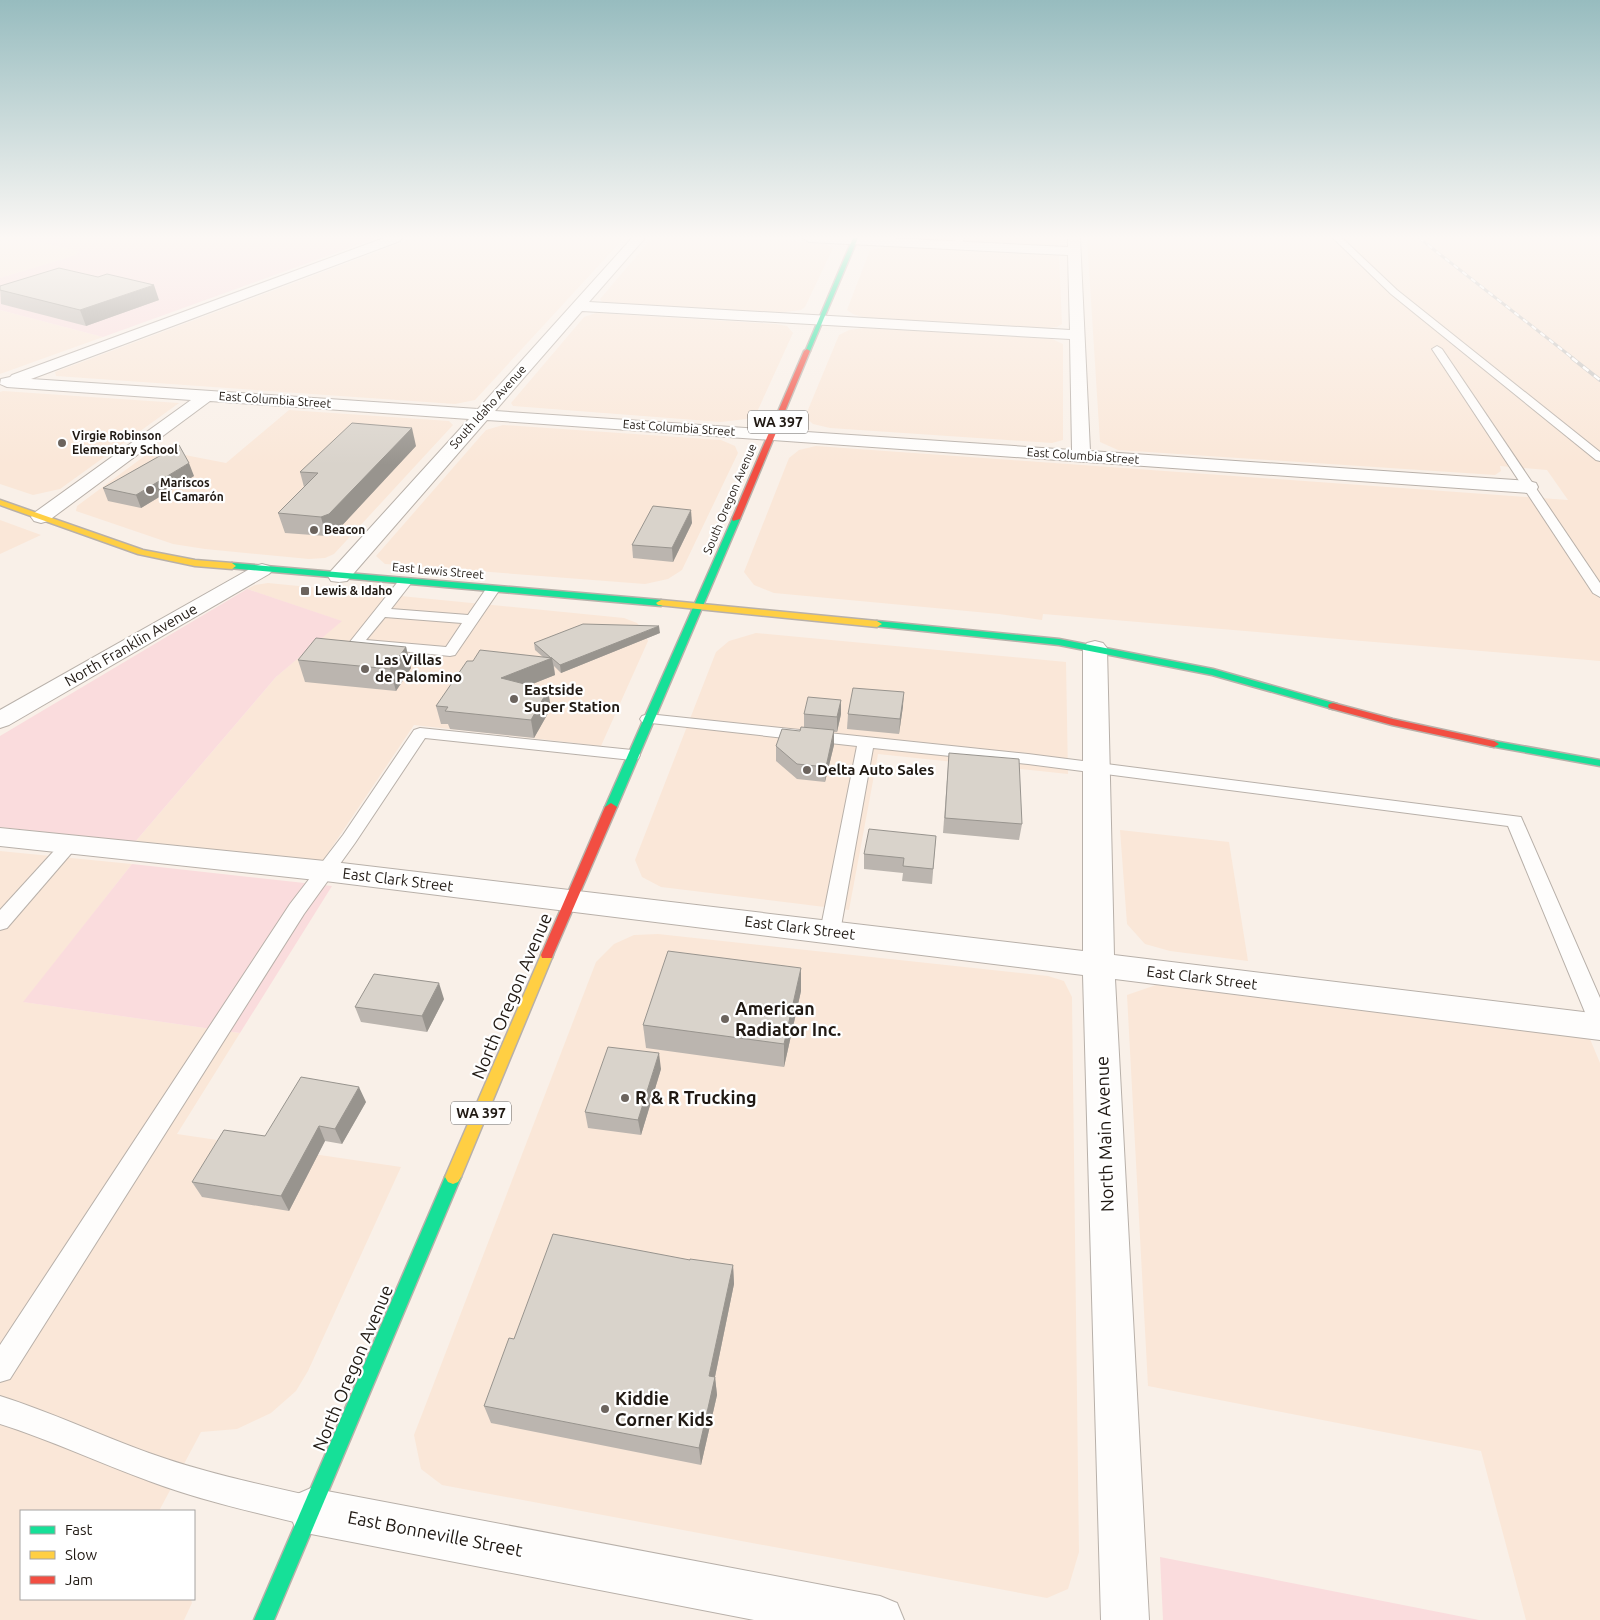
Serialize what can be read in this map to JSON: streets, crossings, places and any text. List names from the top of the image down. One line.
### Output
{"streets":{"main road":["WA 397","South Oregon Avenue","East Lewis Street","North Oregon Avenue"],"street":["East Columbia Street","South Idaho Avenue","North Franklin Avenue","East Clark Street","North Main Avenue","East Bonneville Street"]},"crossings":[["East Columbia Street","South Idaho Avenue"],["East Columbia Street","South Oregon Avenue"],["South Idaho Avenue","East Lewis Street"],["South Oregon Avenue","East Lewis Street"],["South Oregon Avenue","North Oregon Avenue"],["East Lewis Street","North Franklin Avenue"],["East Lewis Street","North Oregon Avenue"],["East Lewis Street","North Main Avenue"],["East Clark Street","North Oregon Avenue"],["East Clark Street","North Main Avenue"],["North Oregon Avenue","East Bonneville Street"]],"places":{"other":["Virgie Robinson Elementary School","Mariscos El Camarón","Beacon","Las Villas de Palomino","Eastside Super Station","Delta Auto Sales","American Radiator Inc.","R & R Trucking","Kiddie Corner Kids"],"transit":["Lewis & Idaho"]},"legend":["Fast","Slow","Jam"]}
